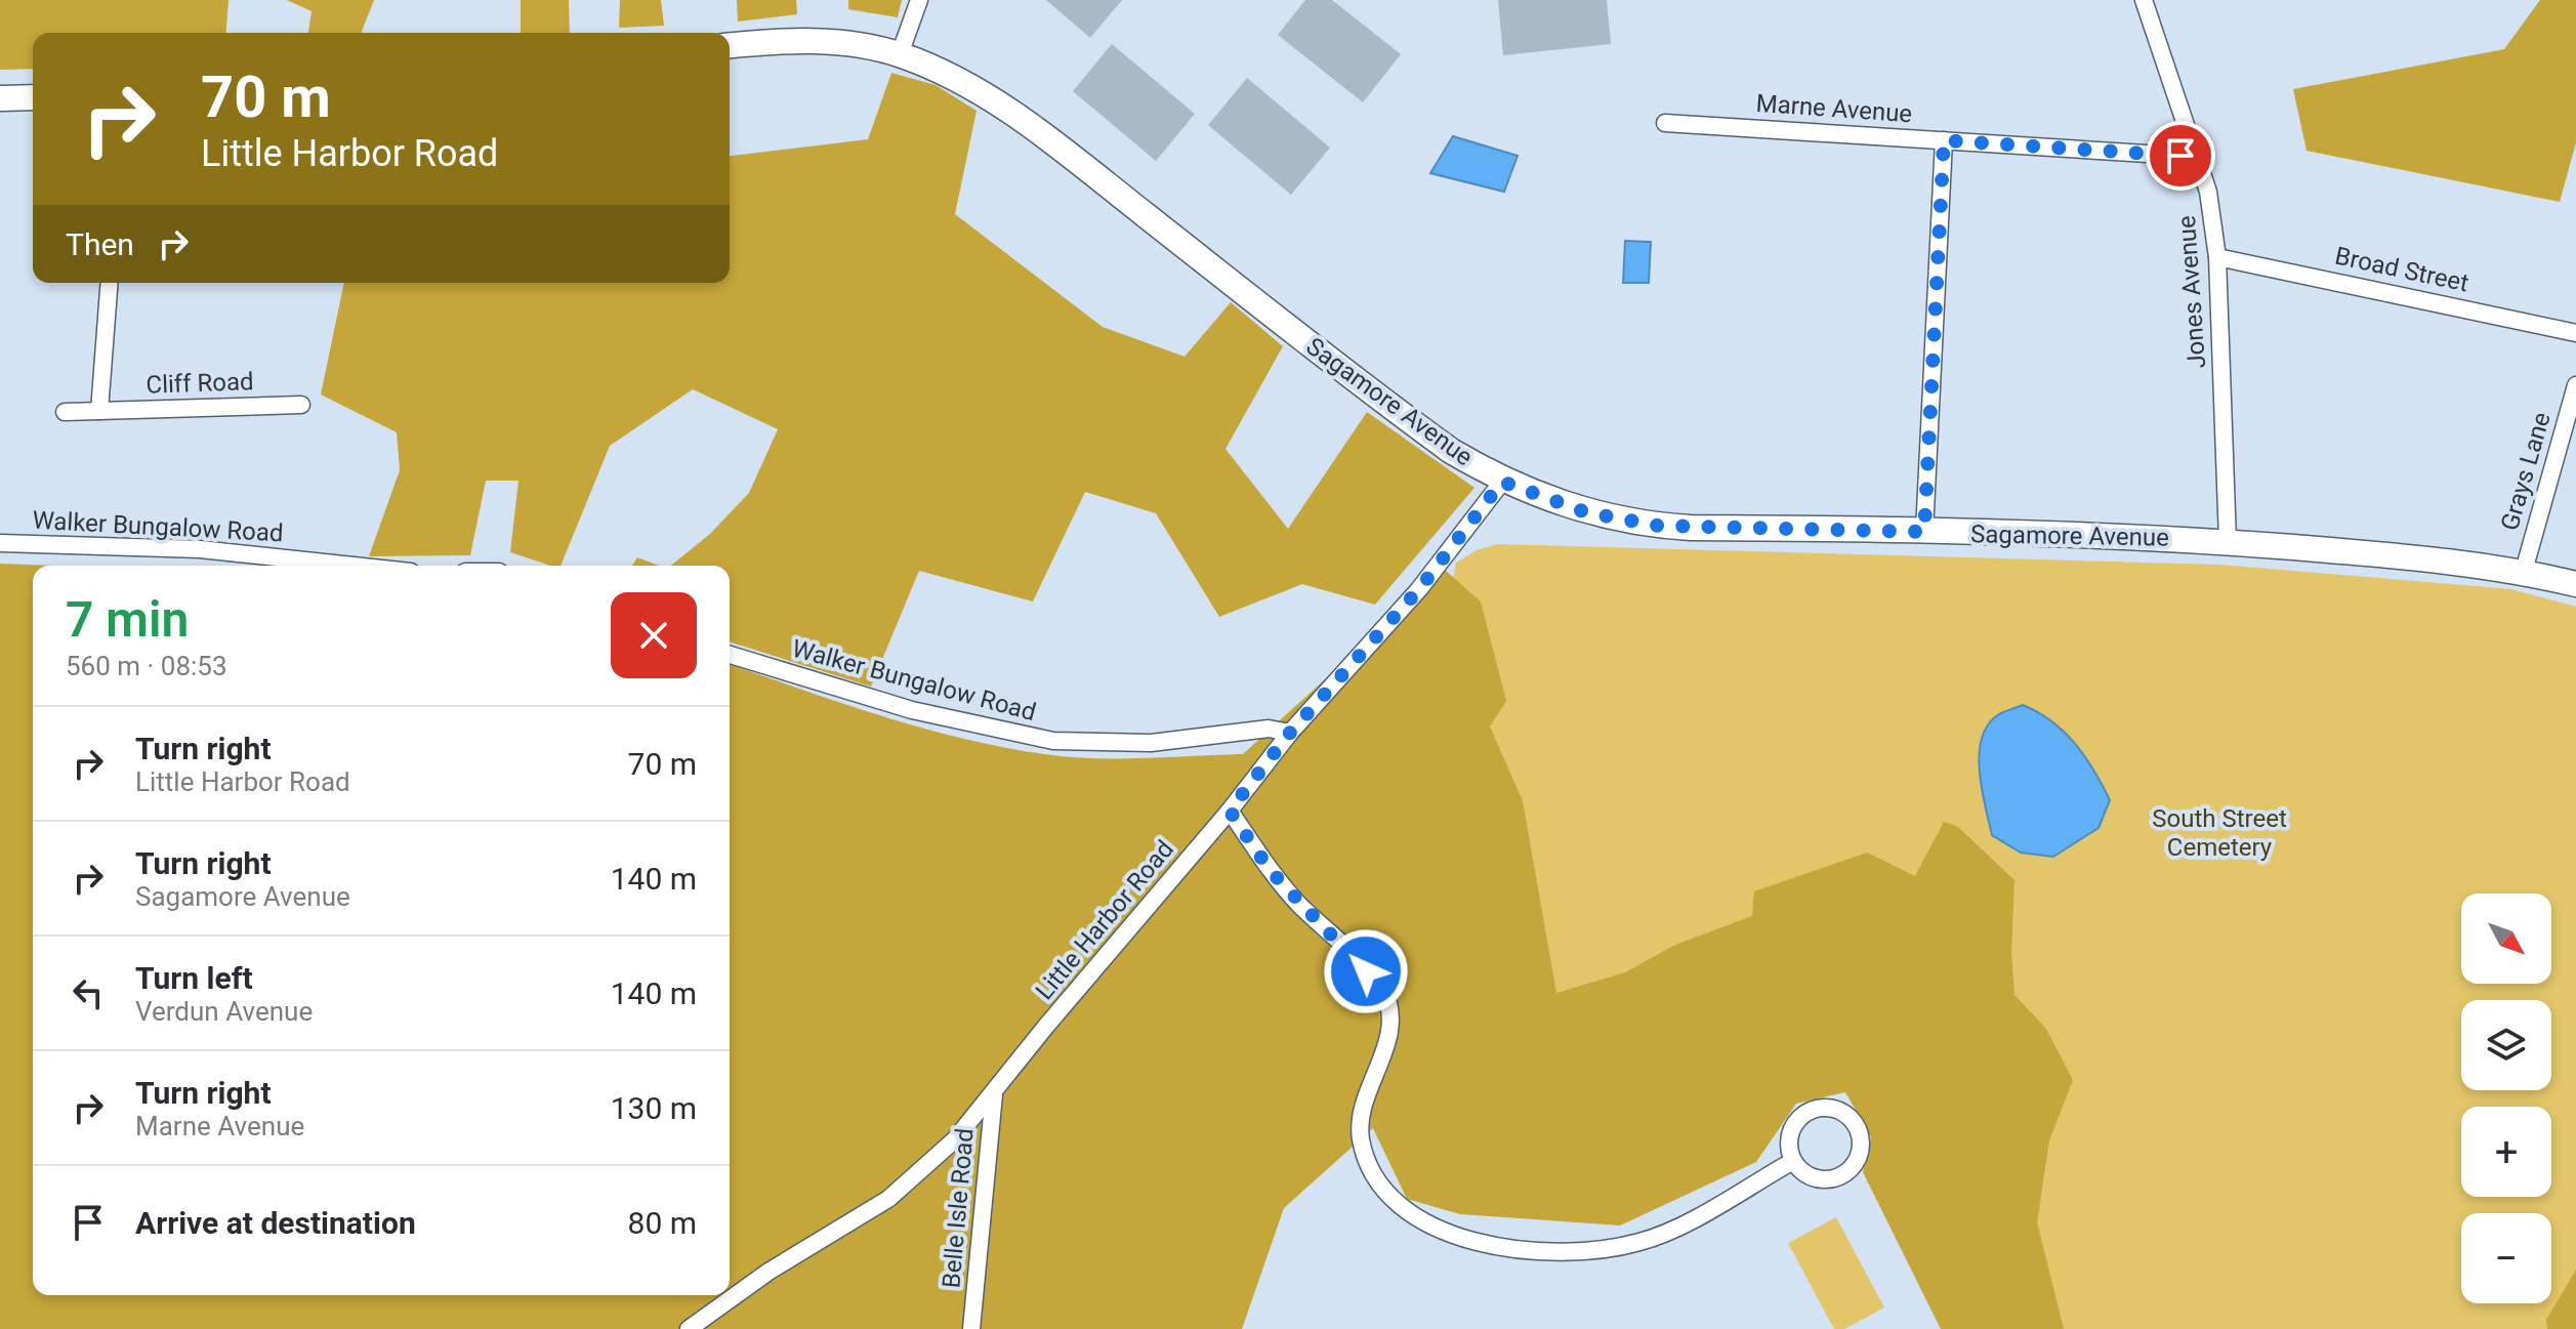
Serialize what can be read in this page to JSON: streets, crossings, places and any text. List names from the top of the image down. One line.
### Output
{"streets":{"main road":["Sagamore Avenue"],"street":["Marne Avenue","Broad Street","Jones Avenue","Cliff Road","Grays Lane","Walker Bungalow Road","Little Harbor Road","Belle Isle Road"]},"crossings":[["Marne Avenue","Jones Avenue"],["Broad Street","Jones Avenue"],["Jones Avenue","Sagamore Avenue"],["Sagamore Avenue","Grays Lane"],["Sagamore Avenue","Little Harbor Road"],["Walker Bungalow Road","Little Harbor Road"],["Little Harbor Road","Belle Isle Road"]],"parks":["South Street Cemetery"],"north":"bottom right","page":{"turn":["70 m","Little Harbor Road"],"then":"Then","heading":["7 min","560 m · 08:53"],"list":[{"name":"Turn right","note":"Little Harbor Road","value":"70 m"},{"name":"Turn right","note":"Sagamore Avenue","value":"140 m"},{"name":"Turn left","note":"Verdun Avenue","value":"140 m"},{"name":"Turn right","note":"Marne Avenue","value":"130 m"},{"name":"Arrive at destination","value":"80 m"}],"map_buttons":["+","−"]}}
